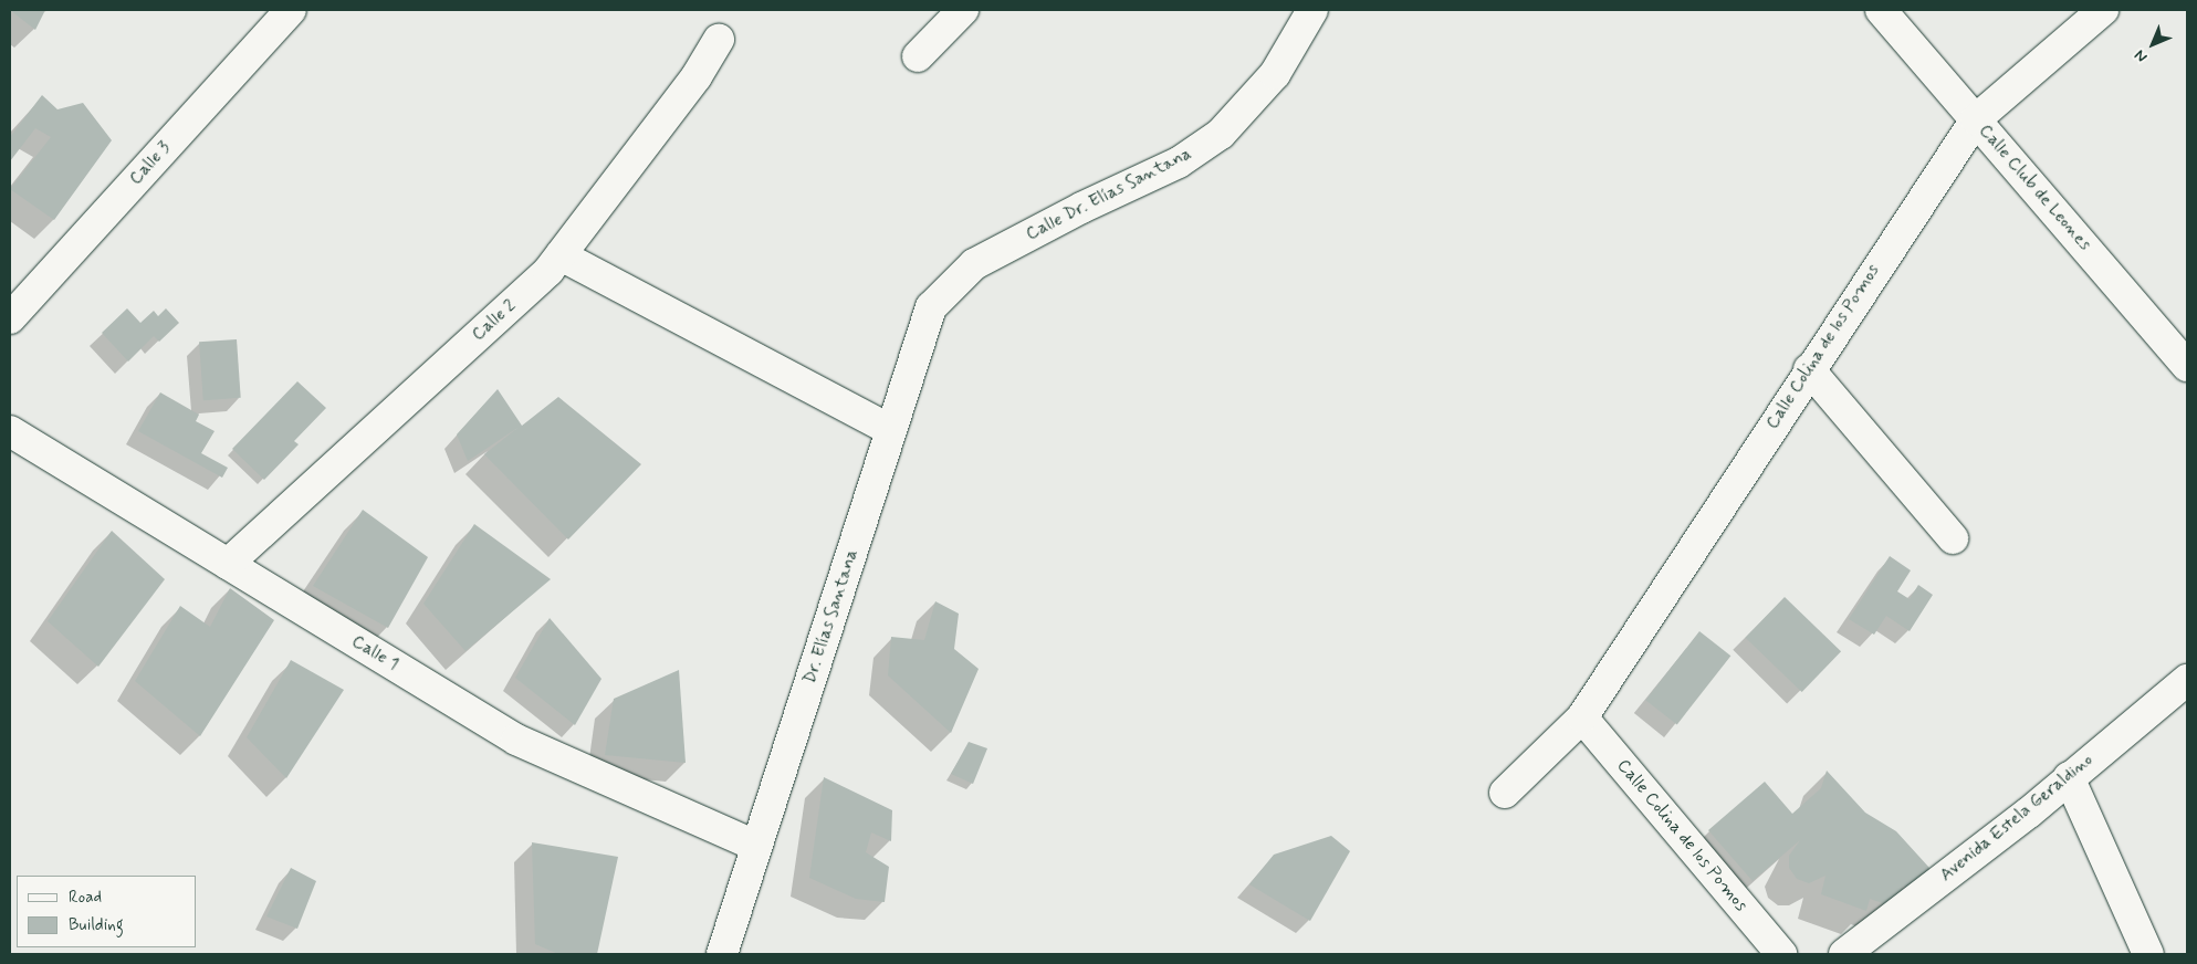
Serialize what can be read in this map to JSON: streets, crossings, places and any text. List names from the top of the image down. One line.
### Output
{"streets":{"street":["Calle 3","Calle Club de Leones","Calle Dr. Elías Santana","Calle 2","Calle Colina de los Pomos","Dr. Elías Santana","Calle 1","Avenida Estela Geraldino"]},"crossings":[["Calle Club de Leones","Calle Colina de los Pomos"],["Calle Dr. Elías Santana","Dr. Elías Santana"],["Calle 2","Calle 1"],["Dr. Elías Santana","Calle 1"]],"legend":["Road","Building"],"north":"bottom left"}
